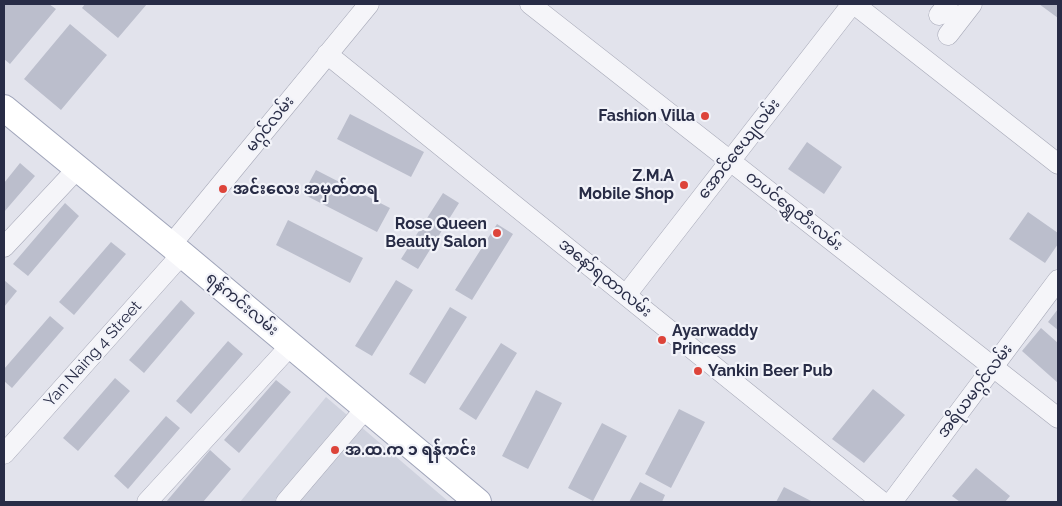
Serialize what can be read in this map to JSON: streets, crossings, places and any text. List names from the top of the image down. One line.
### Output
{"streets":{"main road":["ရန်ကင်းလမ်း"],"street":["မဂ္ဂင်လမ်း","အောင်ဇေယျလမ်း","တပင်ရွှေထီးလမ်း","အနော်ရထာလမ်း","Yan Naing 4 Street","အရိယမဂ္ဂင်လမ်း"]},"crossings":[["မဂ္ဂင်လမ်း","အနော်ရထာလမ်း"],["မဂ္ဂင်လမ်း","ရန်ကင်းလမ်း"],["မဂ္ဂင်လမ်း","Yan Naing 4 Street"],["အောင်ဇေယျလမ်း","တပင်ရွှေထီးလမ်း"],["အောင်ဇေယျလမ်း","အနော်ရထာလမ်း"],["တပင်ရွှေထီးလမ်း","အရိယမဂ္ဂင်လမ်း"],["ရန်ကင်းလမ်း","Yan Naing 4 Street"]],"places":["Fashion Villa","Z.M.A Mobile Shop","အင်းလေး အမှတ်တရ","Rose Queen Beauty Salon","Ayarwaddy Princess","Yankin Beer Pub","အ.ထ.က ၁ ရန်ကင်း"]}
